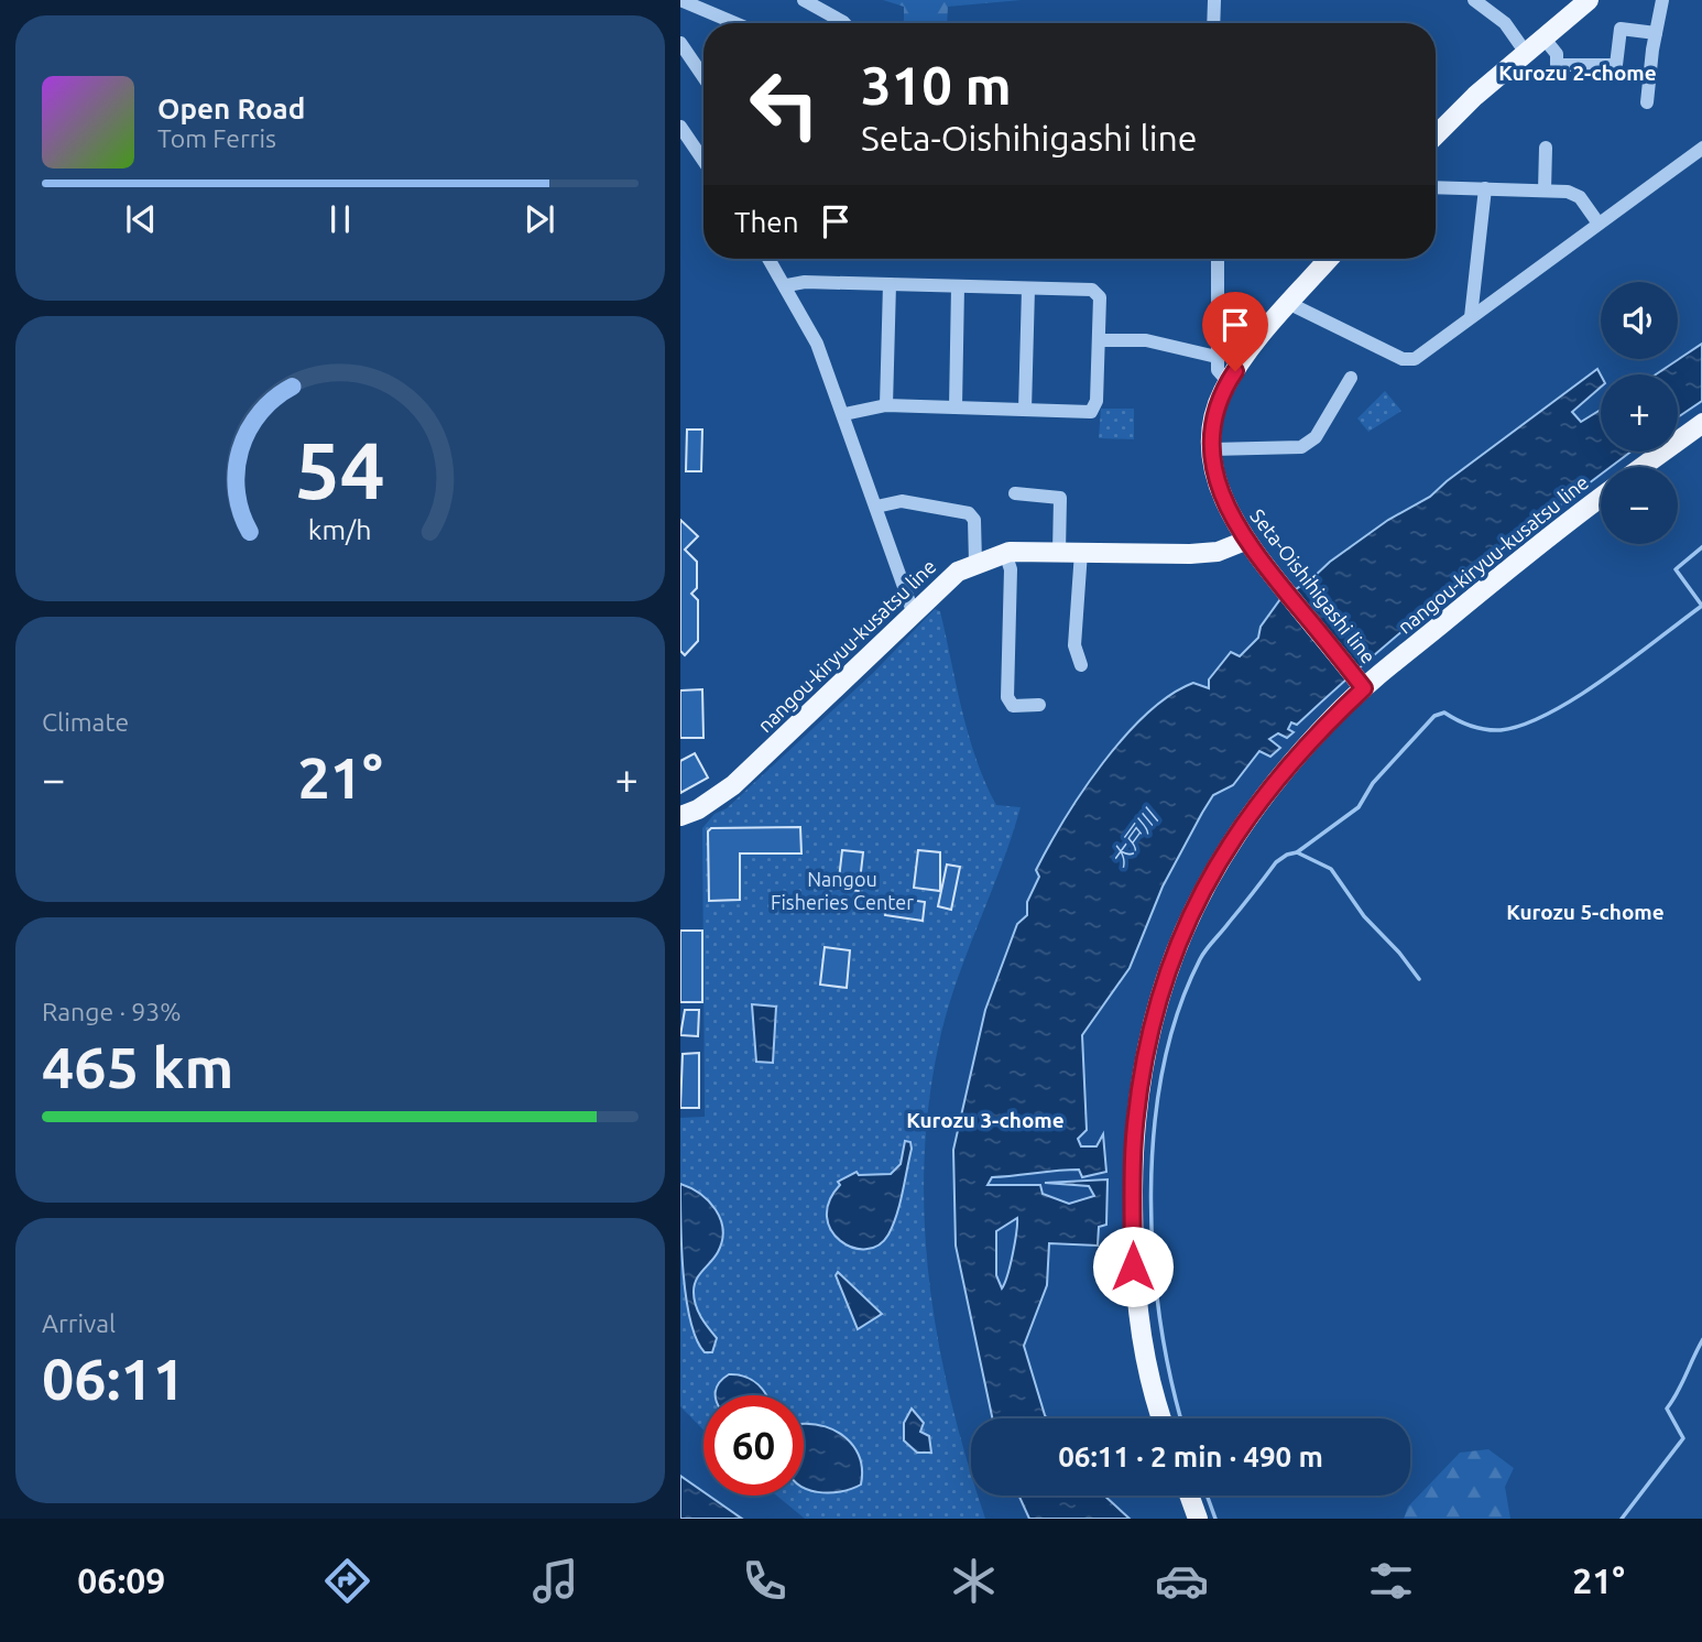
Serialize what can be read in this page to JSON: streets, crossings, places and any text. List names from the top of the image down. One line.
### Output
{"streets":{"main road":["nangou-kiryuu-kusatsu line","Seta-Oishihigashi line"]},"crossings":[["nangou-kiryuu-kusatsu line","Seta-Oishihigashi line"]],"districts":["Kurozu 2-chome","Kurozu 5-chome","Kurozu 3-chome"],"water":["大戸川"],"parks":["Nangou Fisheries Center"],"page":{"turn":["310 m","Seta-Oishihigashi line"],"song":["Open Road","Tom Ferris"],"then":"Then","map_buttons":["+","−"],"tile":["Climate",["Range · 93%","465 km"],["Arrival","06:11"]],"heat":["−","21°","+"],"limit":"60","trip":"06:11 · 2 min · 490 m","tabs":["06:09","21°"],"gauge":["54","km/h"]}}
